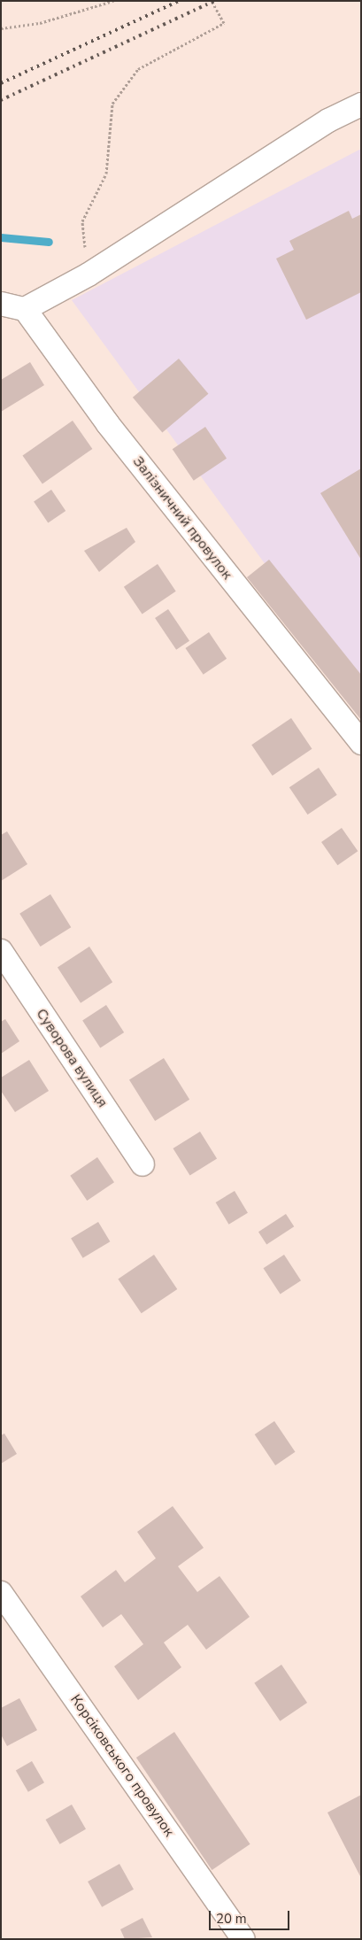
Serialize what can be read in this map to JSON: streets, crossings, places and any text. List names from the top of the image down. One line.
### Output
{"streets":{"street":["Залізничний провулок","Суворова вулиця","Корсіковського провулок"]},"scale_bar":"20 m"}
